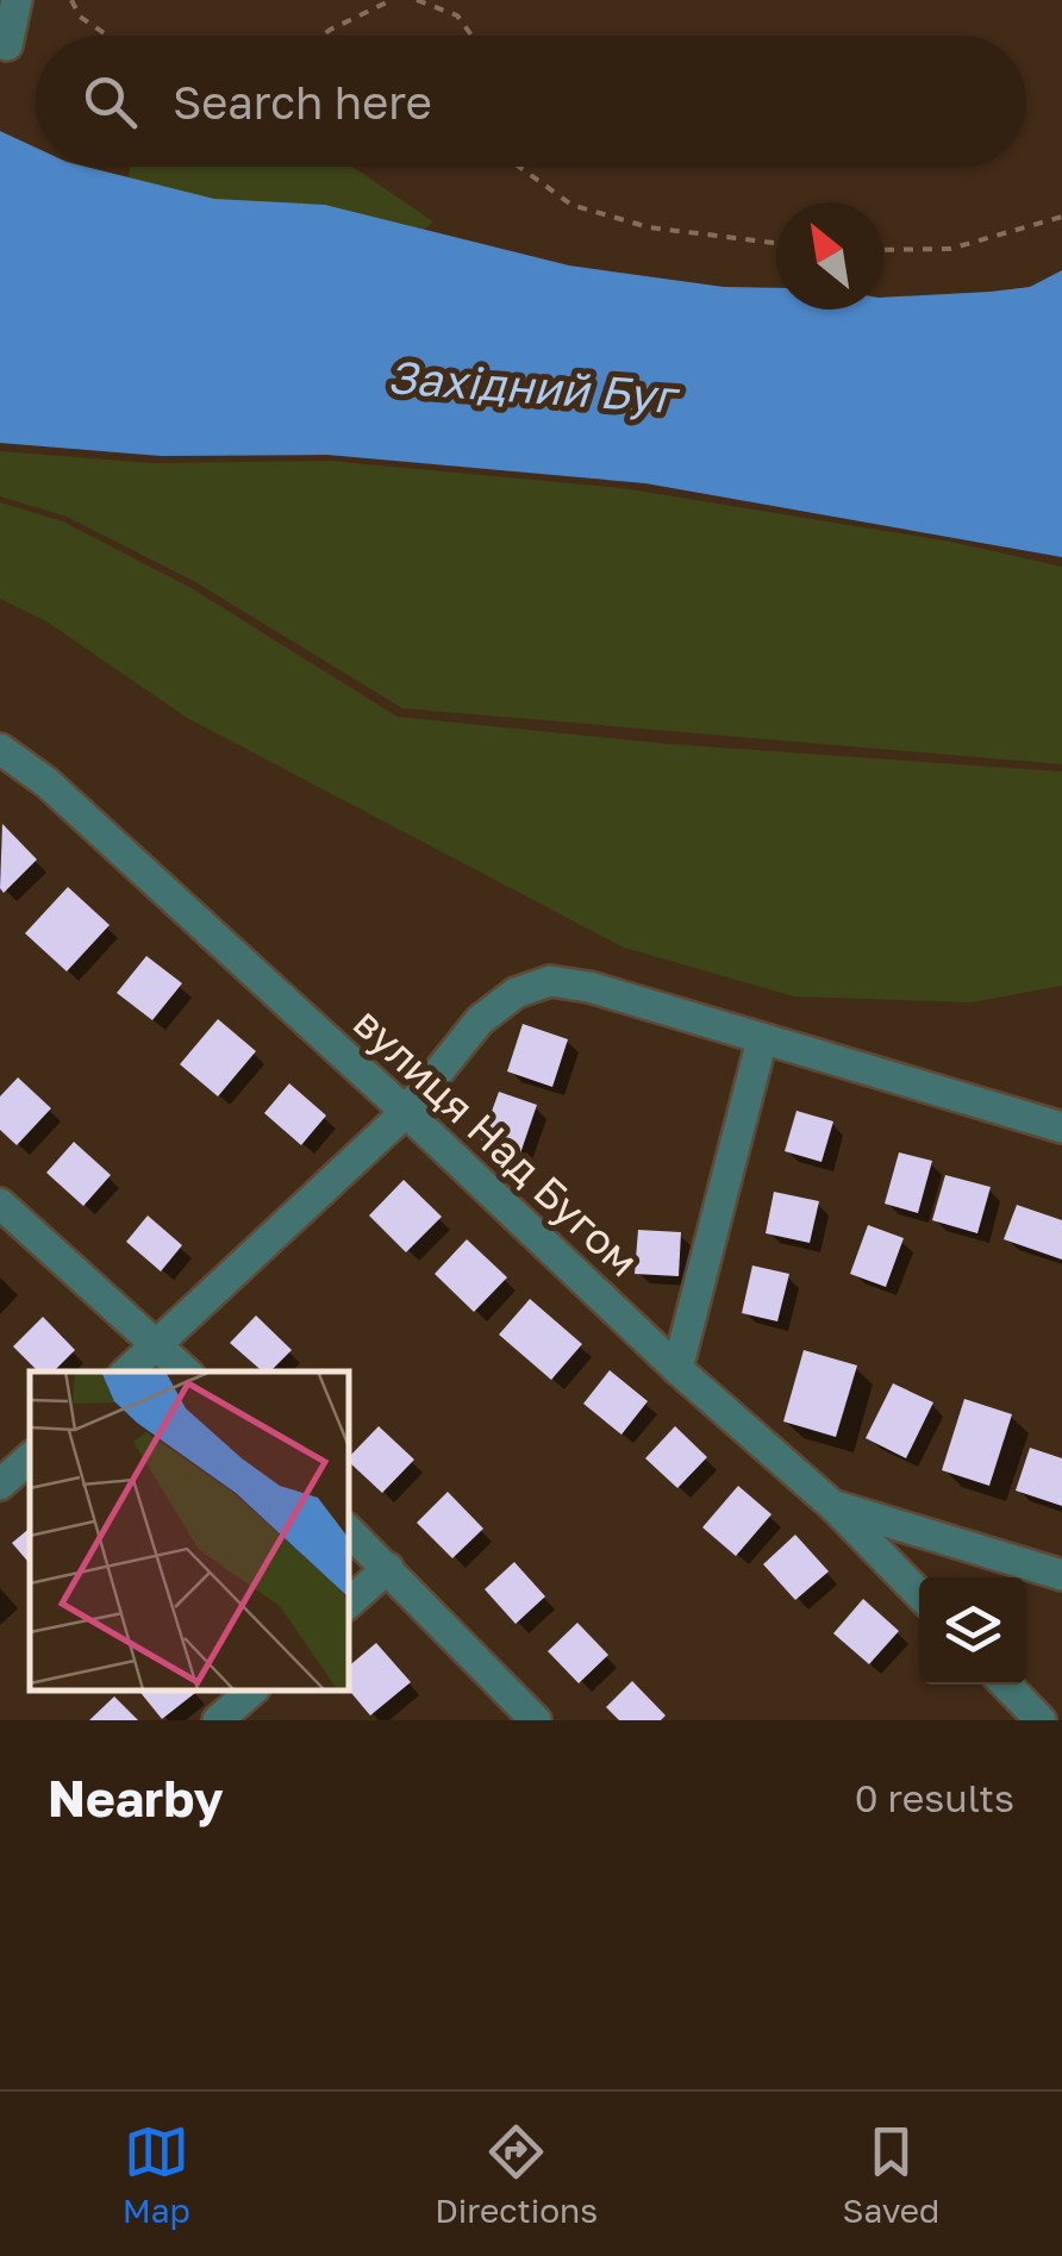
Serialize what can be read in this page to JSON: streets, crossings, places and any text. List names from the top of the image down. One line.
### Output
{"streets":{"street":["вулиця Над Бугом"]},"water":["Західний Буг"],"north":"top left","page":{"search":"Search here","heading":["Nearby","0 results"],"nav":["Map","Directions","Saved"]}}
